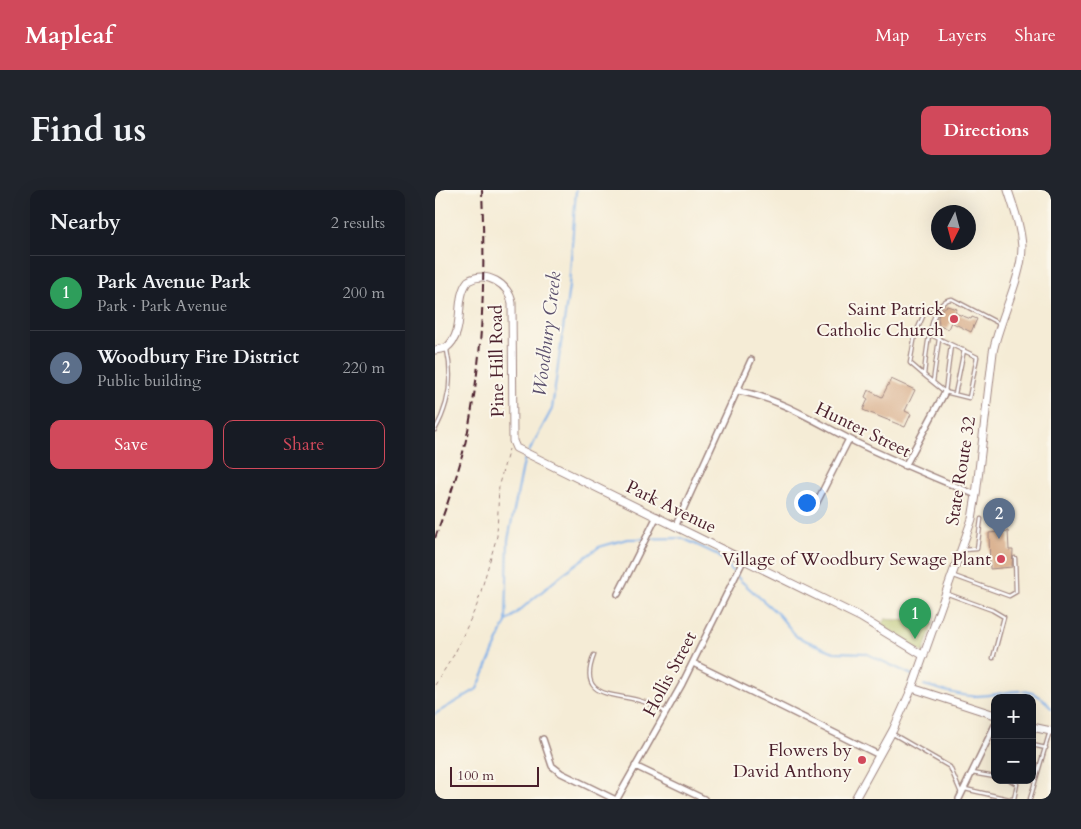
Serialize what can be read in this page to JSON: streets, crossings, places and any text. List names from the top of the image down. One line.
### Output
{"streets":{"main road":["Pine Hill Road","State Route 32","Park Avenue"],"street":["Hunter Street","Hollis Street"]},"crossings":[["Pine Hill Road","Park Avenue"],["Hunter Street","State Route 32"],["State Route 32","Park Avenue"],["Park Avenue","Hollis Street"]],"water":["Woodbury Creek"],"places":["Saint Patrick Catholic Church","Village of Woodbury Sewage Plant","Flowers by David Anthony"],"scale_bar":"100 m","north":"bottom","page":{"header":"Mapleaf","nav":["Map","Layers","Share"],"title":"Find us","buttons":["Directions",["Save","Share"]],"heading":["Nearby","2 results"],"list":[{"mark":"1","name":"Park Avenue Park","note":"Park · Park Avenue","value":"200 m"},{"mark":"2","name":"Woodbury Fire District","note":"Public building","value":"220 m"}],"pins":["2","1"],"map_buttons":["+","−"],"scale":"100 m"}}
